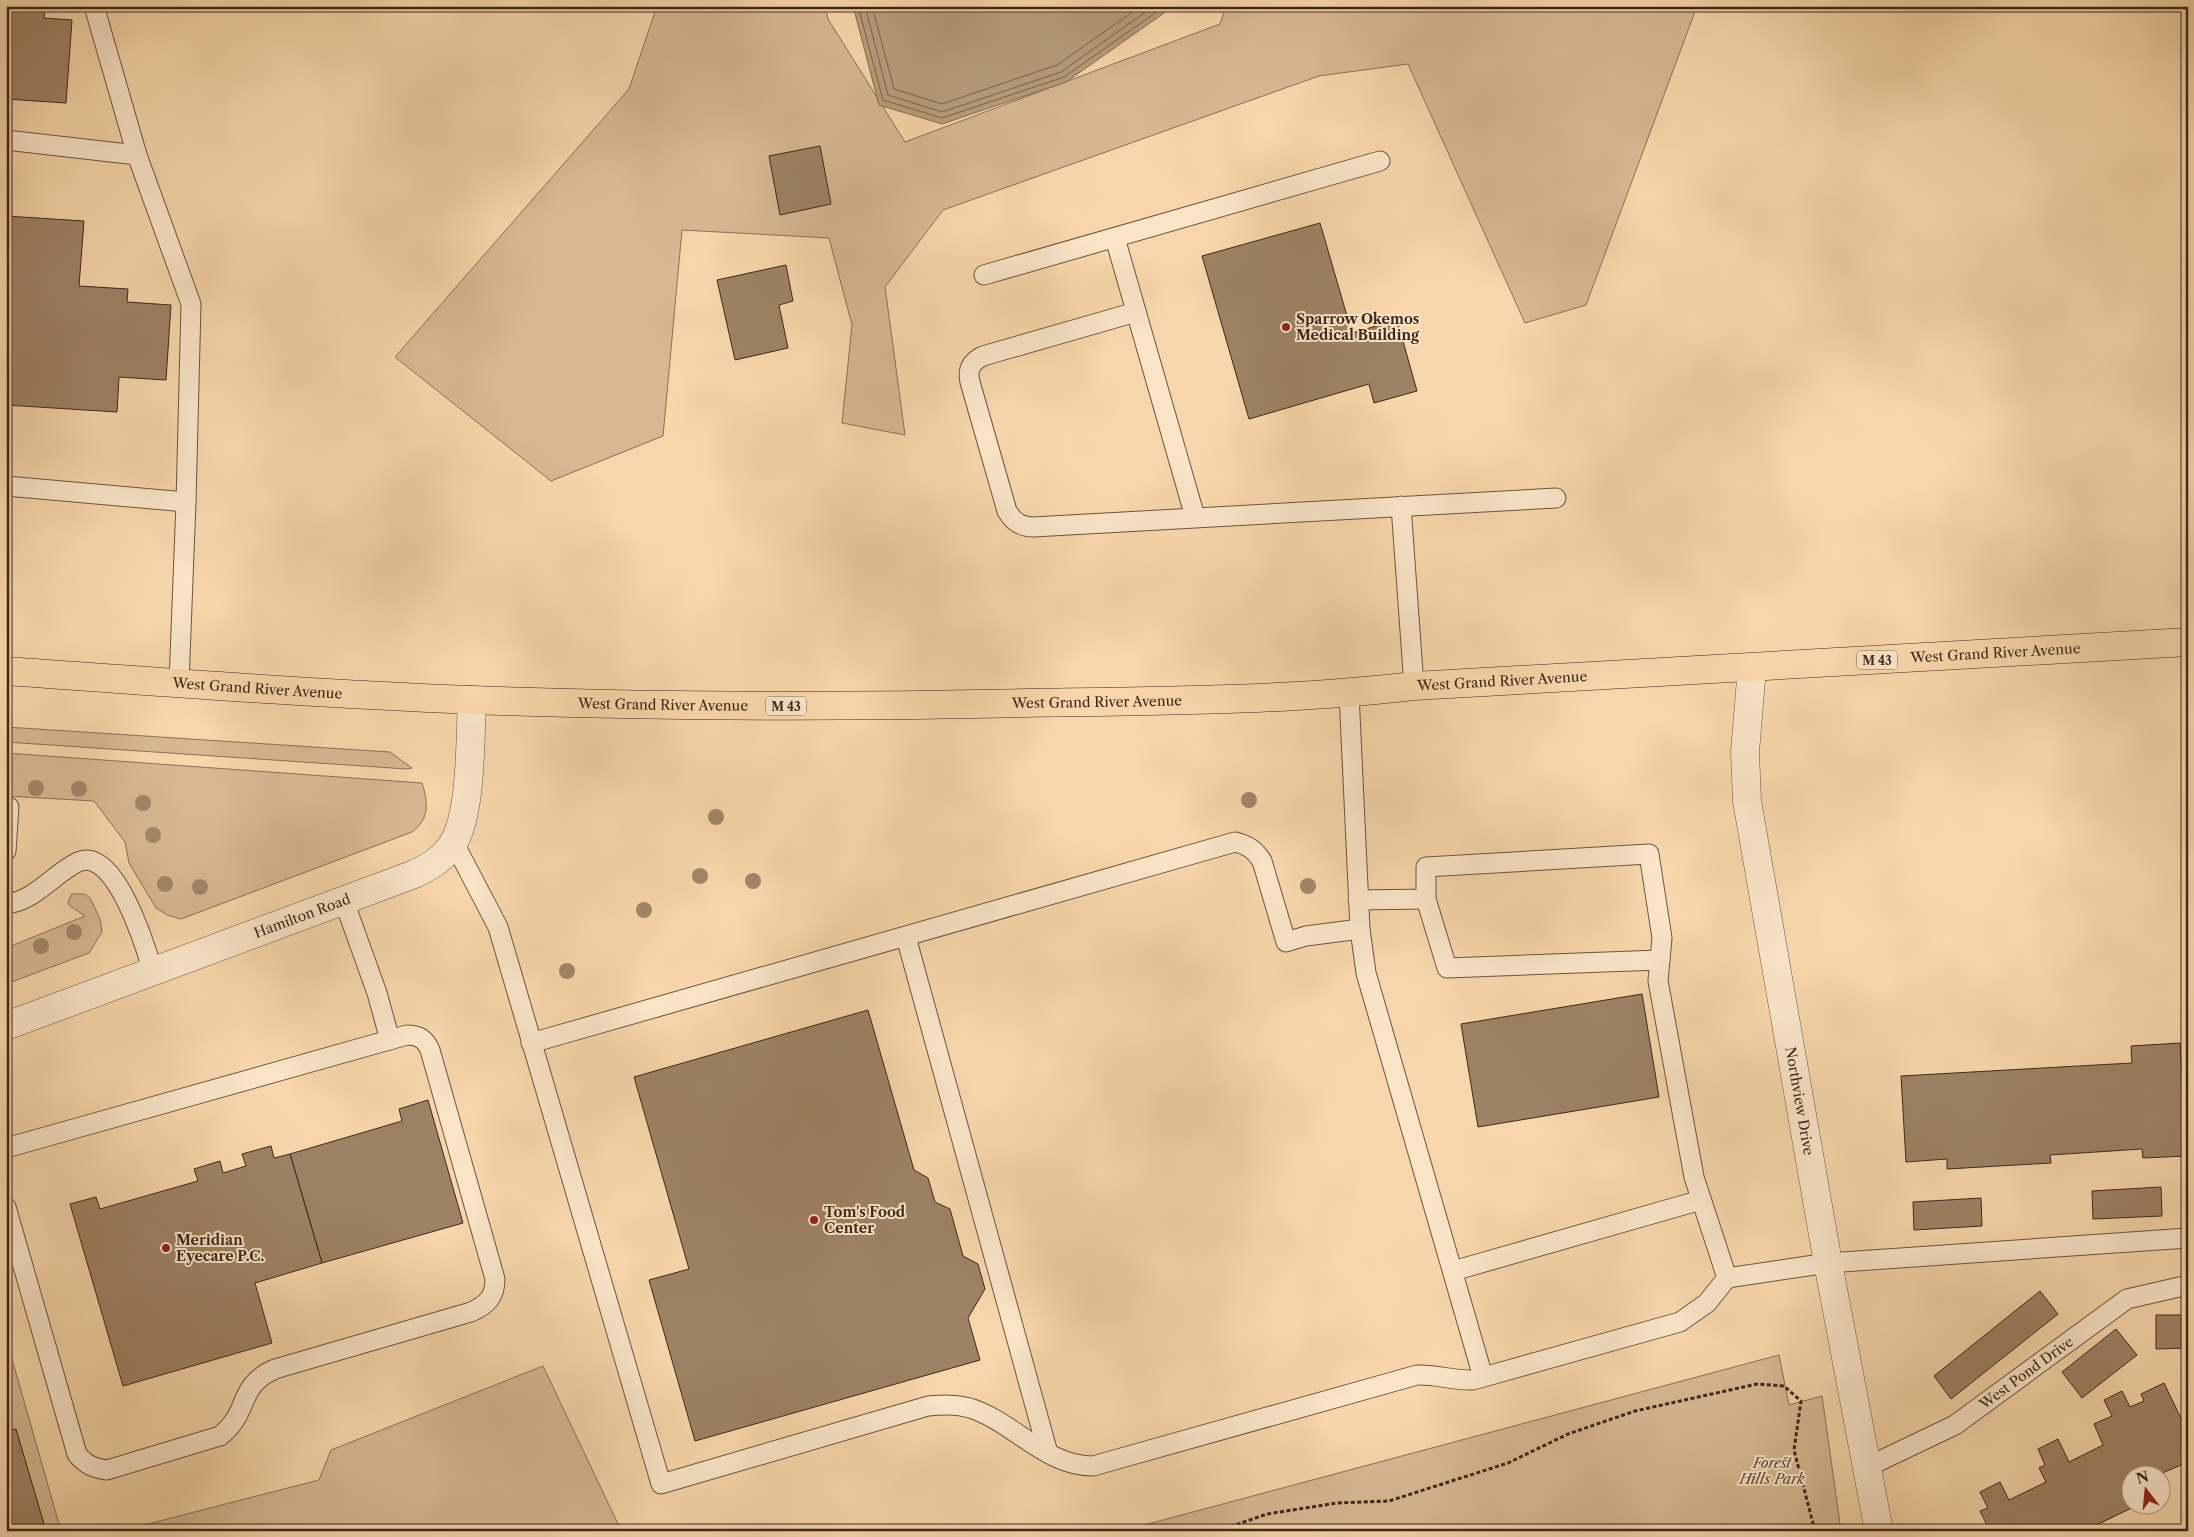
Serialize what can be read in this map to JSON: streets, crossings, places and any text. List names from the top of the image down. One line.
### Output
{"streets":{"main road":["West Grand River Avenue","M 43"],"street":["Hamilton Road","Northview Drive"],"lane":["West Pond Drive"]},"crossings":[["West Grand River Avenue","Hamilton Road"],["West Grand River Avenue","Northview Drive"],["Northview Drive","West Pond Drive"]],"parks":["Forest Hills Park"],"places":["Sparrow Okemos Medical Building","Tom's Food Center","Meridian Eyecare P.C."],"north":"top"}
